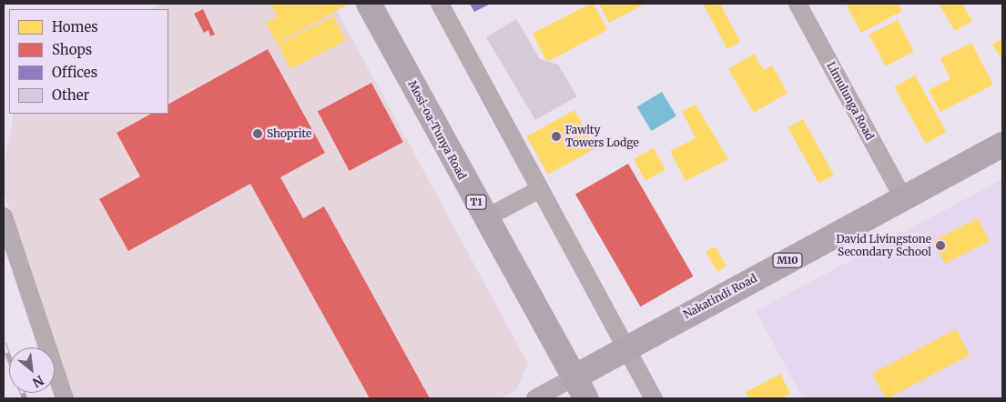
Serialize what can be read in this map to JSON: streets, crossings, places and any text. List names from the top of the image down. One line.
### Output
{"streets":{"highway":["Mosi-oa-Tunya Road","T1","M10","Nakatindi Road"],"street":["Limulunga Road"]},"crossings":[["Limulunga Road","Nakatindi Road"],["Mosi-oa-Tunya Road","Nakatindi Road"]],"places":["Shoprite","Fawlty Towers Lodge","David Livingstone Secondary School"],"legend":["Homes","Shops","Offices","Other"],"north":"bottom right"}
